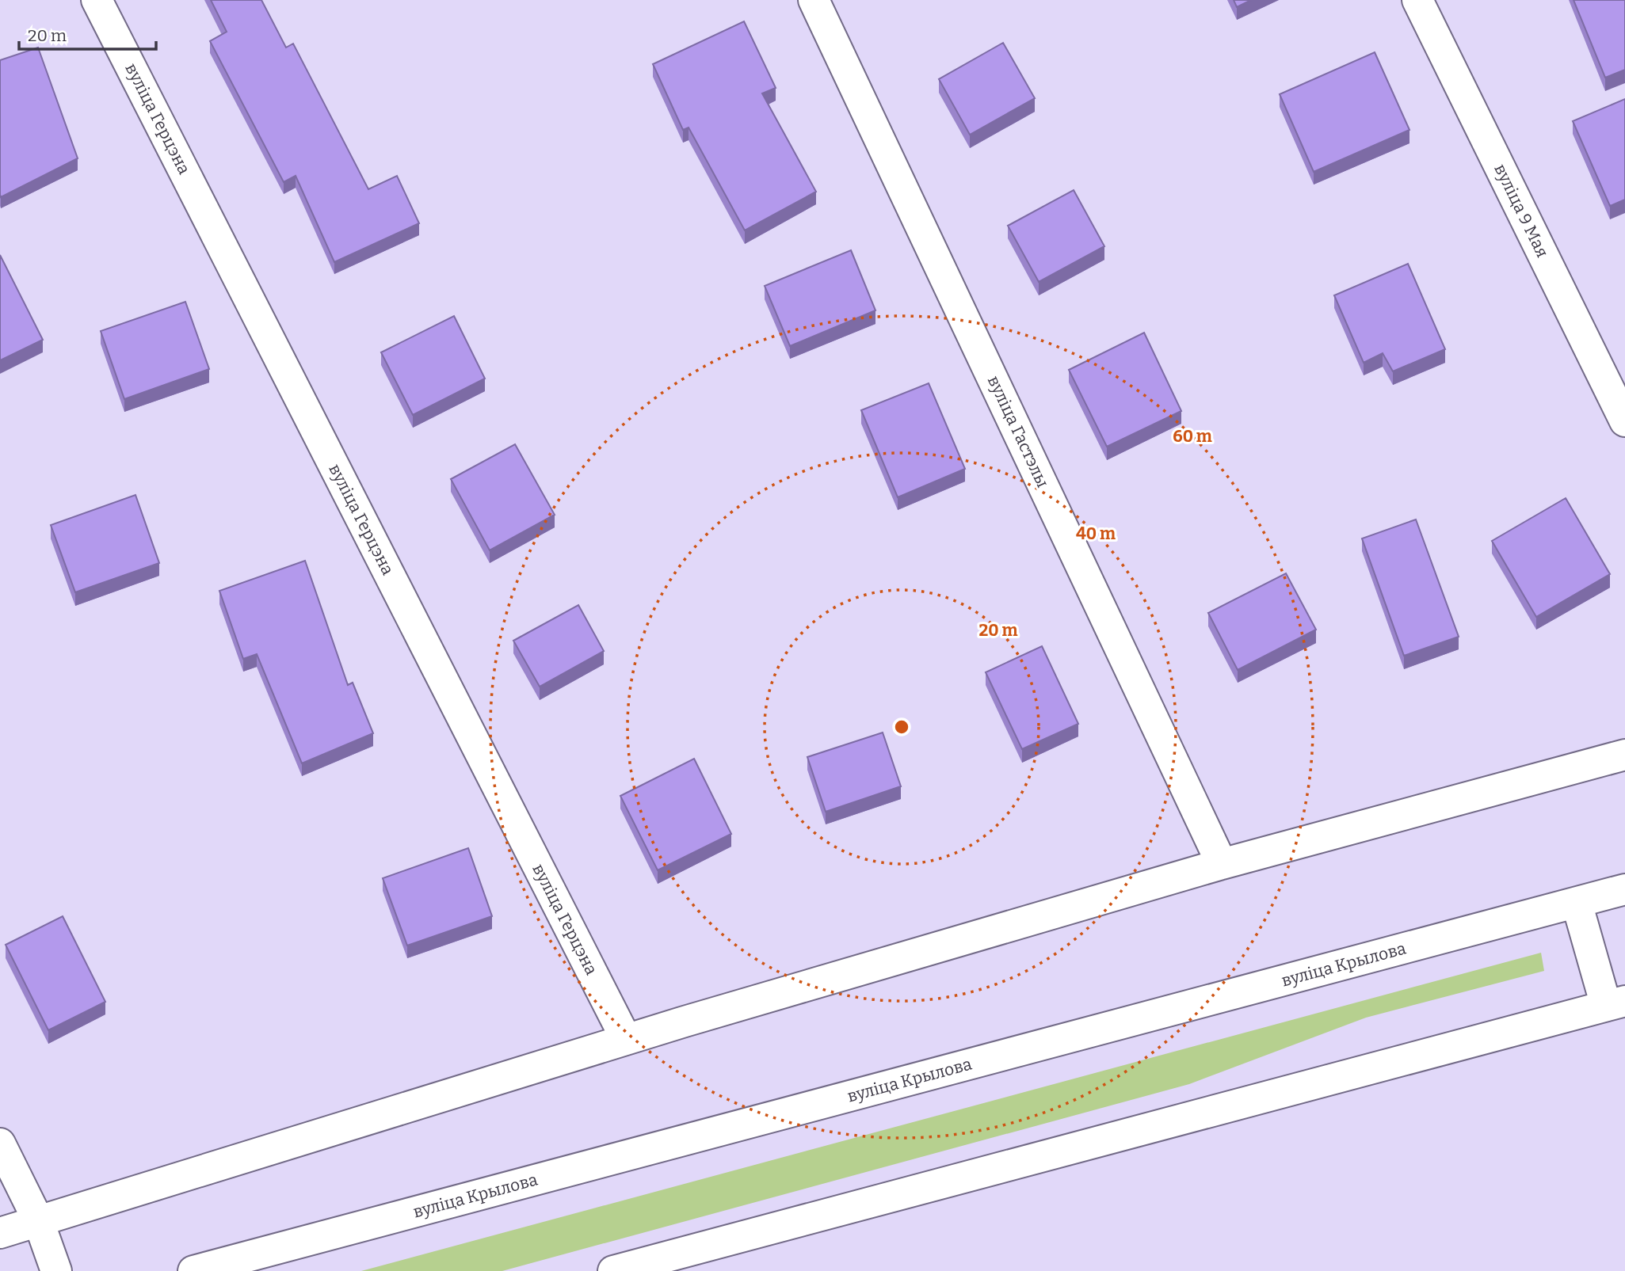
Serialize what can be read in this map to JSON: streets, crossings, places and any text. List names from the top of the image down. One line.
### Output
{"streets":{"street":["вуліца Герцэна","вуліца 9 Мая","вуліца Гастэлы","вуліца Крылова"]},"scale_bar":"20 m","rings":["60 m","40 m","20 m"]}
